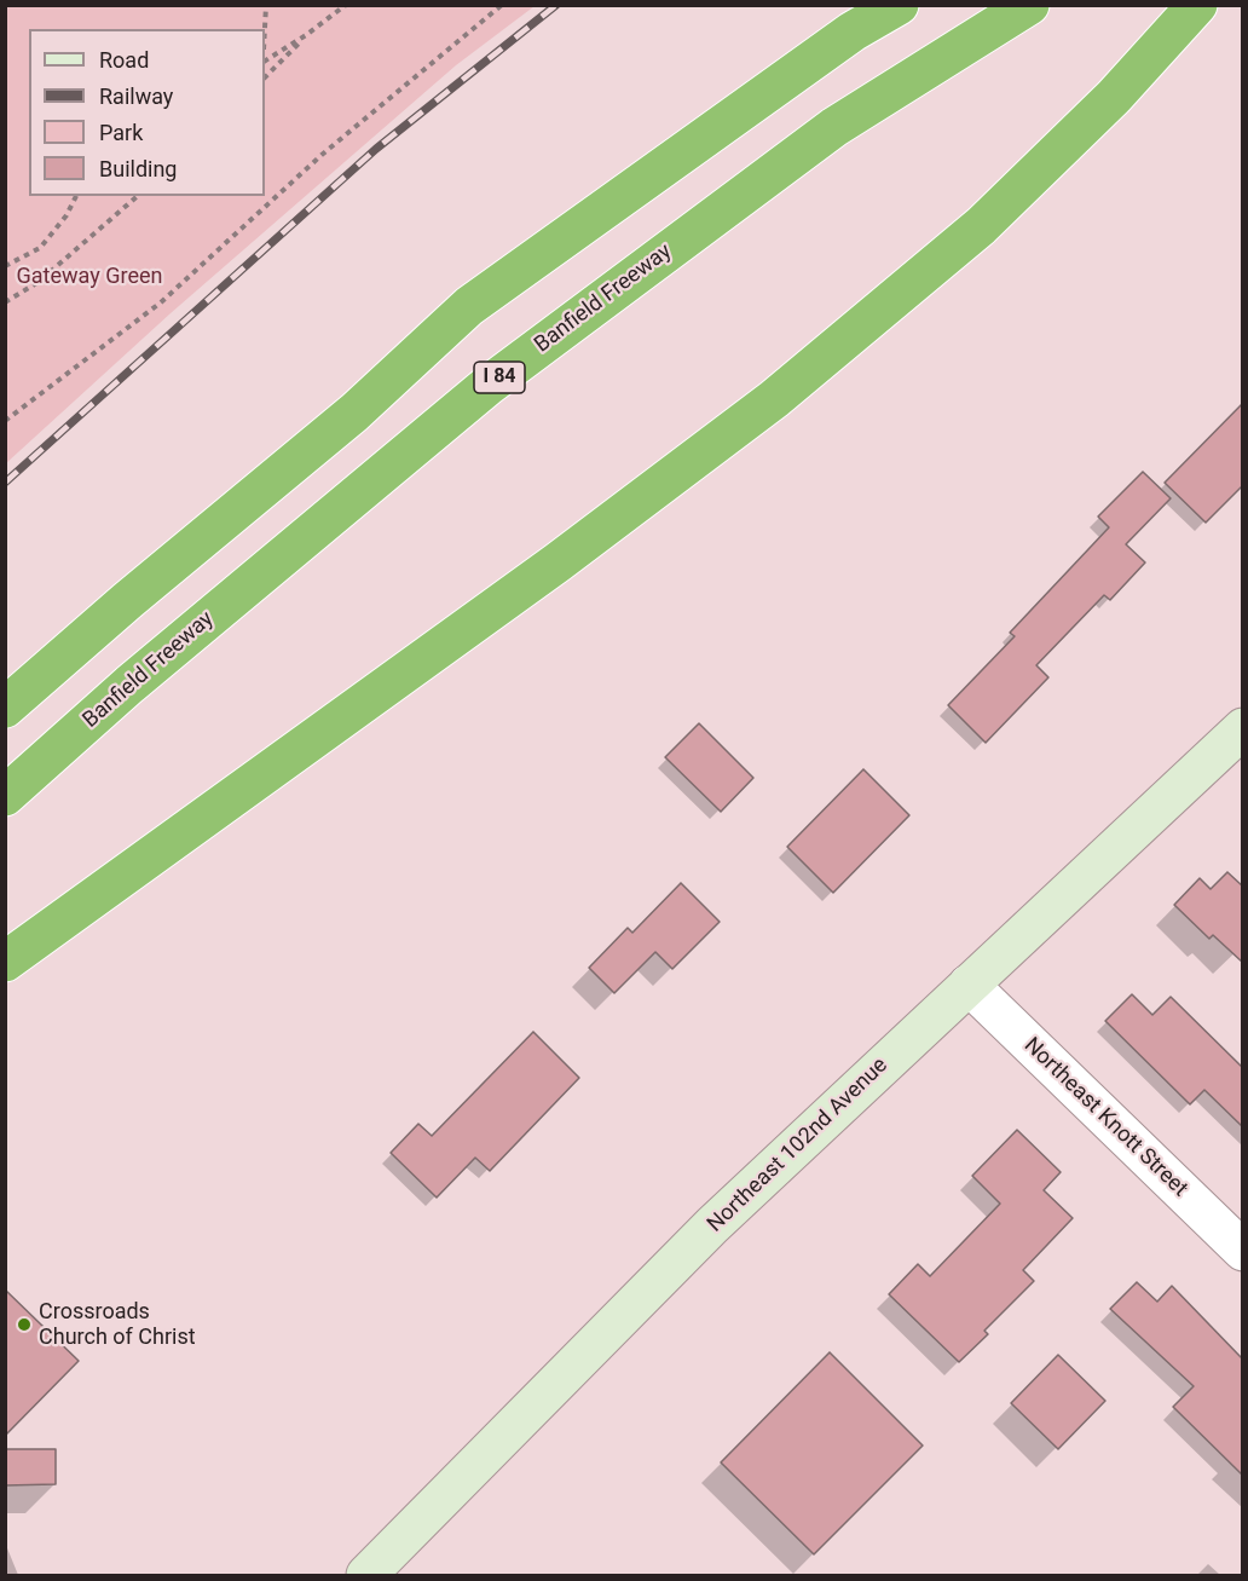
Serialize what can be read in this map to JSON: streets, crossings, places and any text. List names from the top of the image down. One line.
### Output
{"streets":{"highway":["Banfield Freeway","I 84"],"main road":["Northeast 102nd Avenue"],"street":["Northeast Knott Street"]},"crossings":[["Northeast Knott Street","Northeast 102nd Avenue"]],"parks":["Gateway Green"],"places":["Crossroads Church of Christ"],"legend":["Road","Railway","Park","Building"]}
